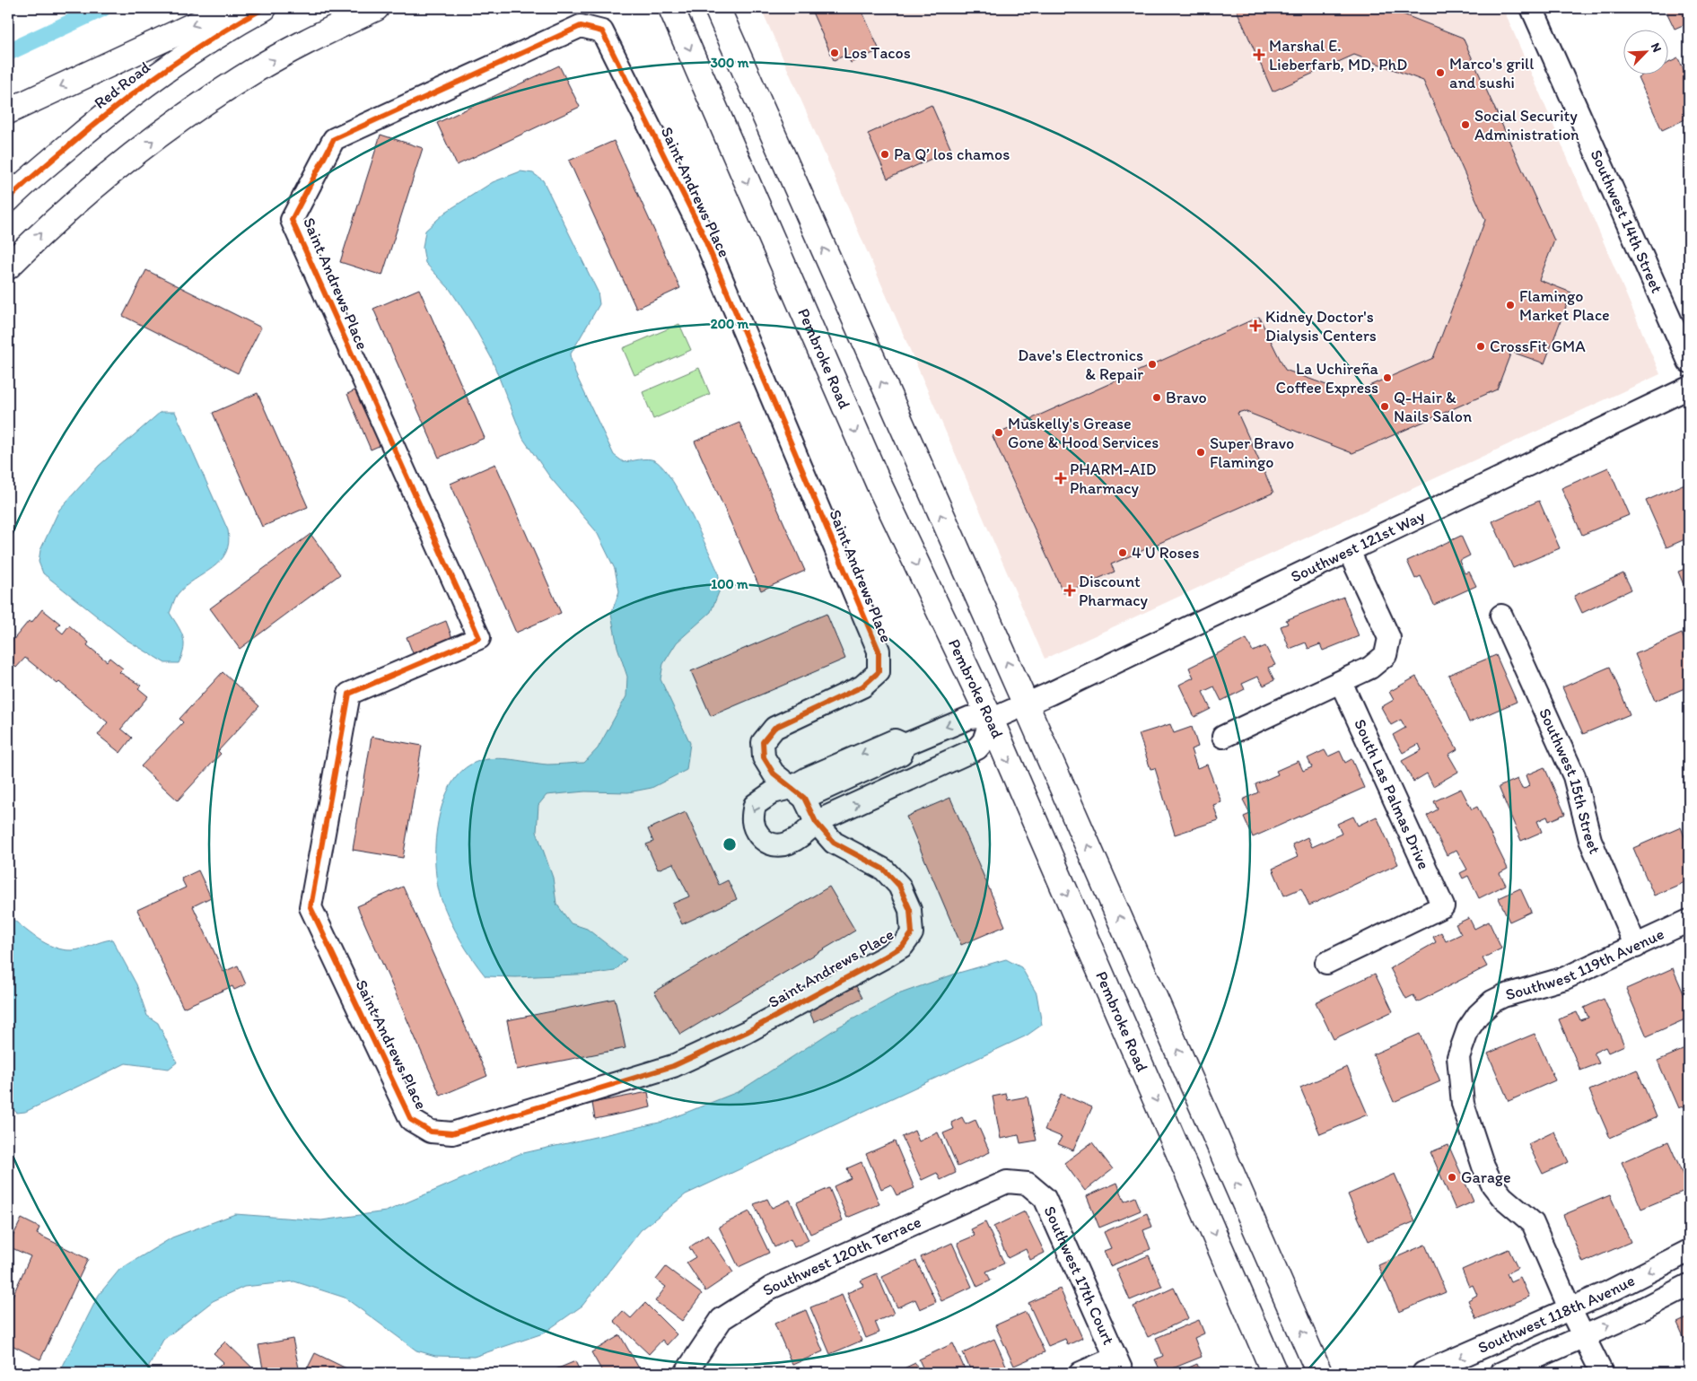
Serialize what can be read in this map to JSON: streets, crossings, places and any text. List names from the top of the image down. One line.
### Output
{"streets":{"main road":["Red Road","Pembroke Road"],"street":["Saint Andrews Place","Southwest 14th Street","Southwest 121st Way","Southwest 15th Street","South Las Palmas Drive","Southwest 119th Avenue","Southwest 120th Terrace","Southwest 17th Court","Southwest 118th Avenue"]},"crossings":[["Pembroke Road","Southwest 121st Way"],["Southwest 15th Street","Southwest 119th Avenue"],["Southwest 119th Avenue","Southwest 118th Avenue"],["Southwest 120th Terrace","Southwest 17th Court"]],"places":{"other":["Los Tacos","Marco's grill and sushi","Social Security Administration","Pa Q’ los chamos","Flamingo Market Place","CrossFit GMA","Dave's Electronics & Repair","La Uchireña Coffee Express","Bravo","Q-Hair & Nails Salon","Muskelly's Grease Gone & Hood Services","Super Bravo Flamingo","4 U Roses","Garage"],"health":["Marshal E. Lieberfarb, MD, PhD","Kidney Doctor's Dialysis Centers","PHARM-AID Pharmacy","Discount Pharmacy"]},"north":"top right","rings":["300 m","200 m","100 m"]}
